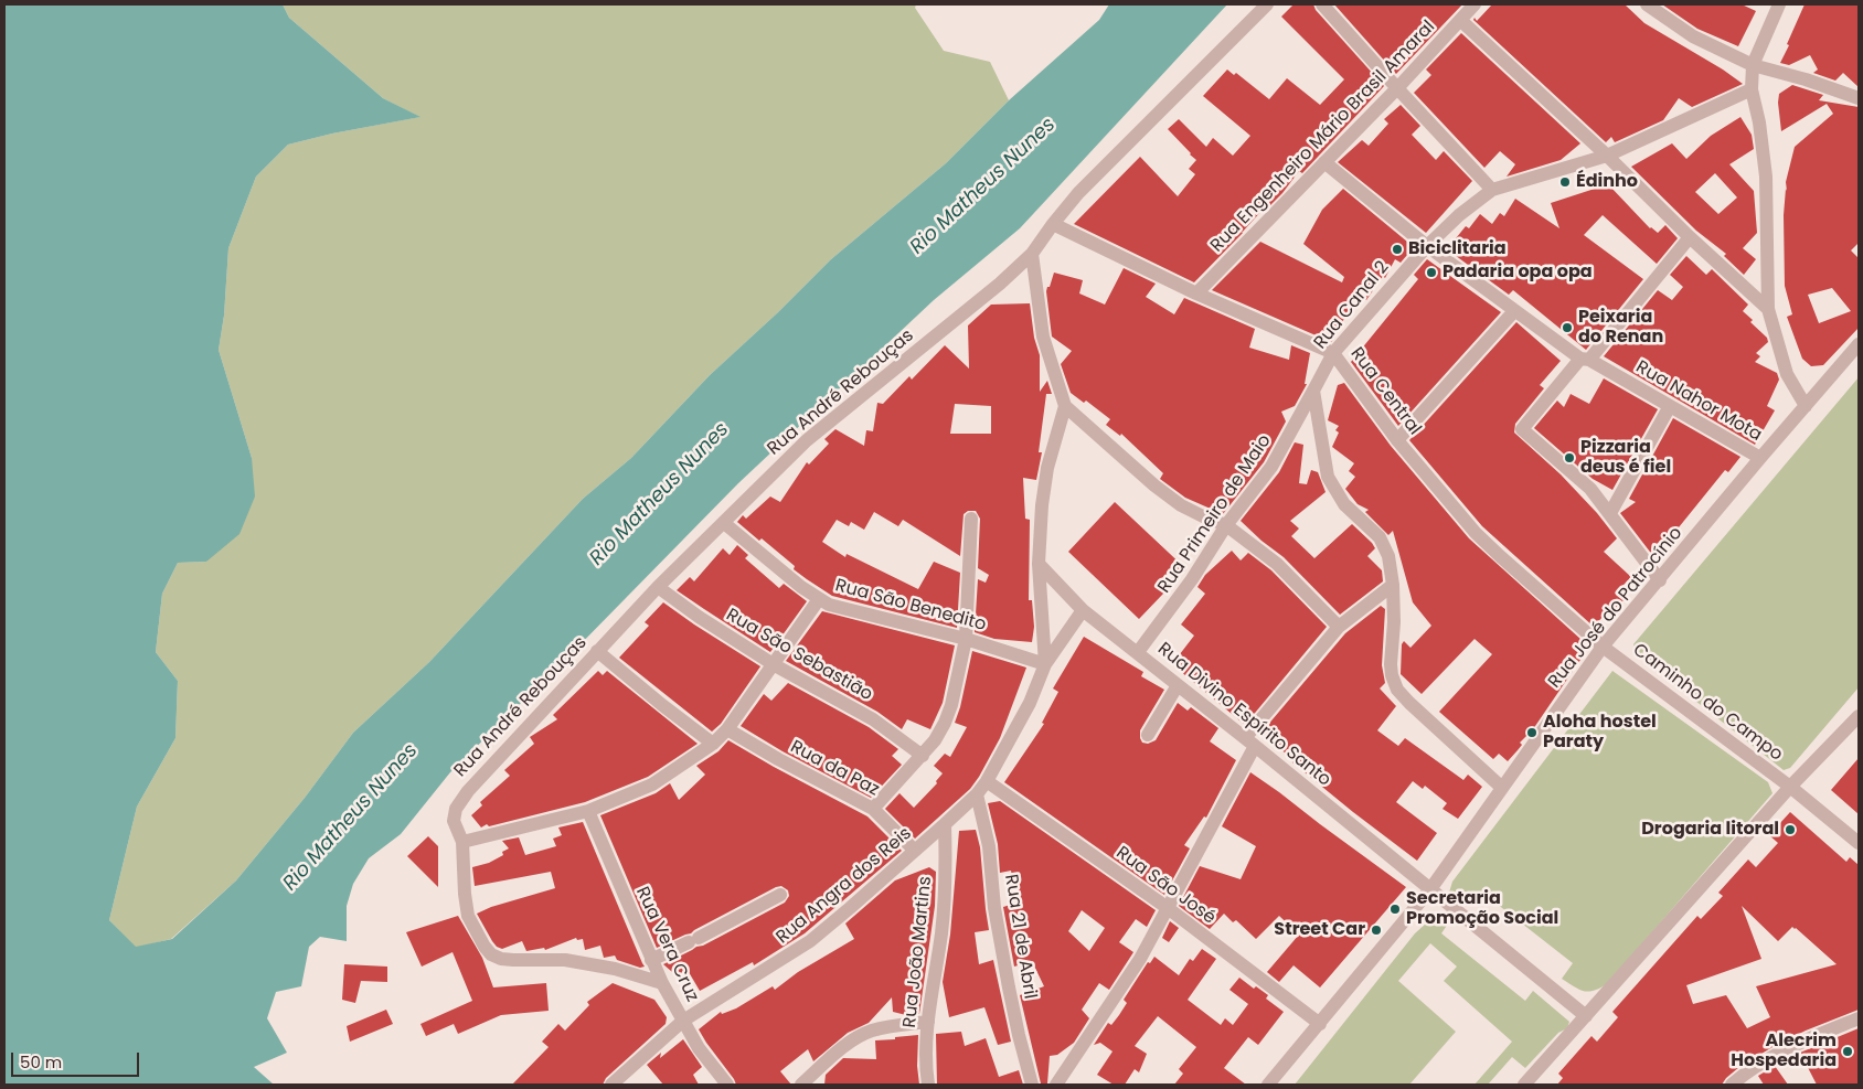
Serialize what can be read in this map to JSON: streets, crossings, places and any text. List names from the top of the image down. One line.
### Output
{"streets":{"street":["Rua Engenheiro Mário Brasil Amaral","Rua Canal 2","Rua Central","Rua André Rebouças","Rua Nahor Mota","Rua Primeiro de Maio","Rua São Benedito","Rua José do Patrocínio","Rua São Sebastião","Caminho do Campo","Rua Divino Espírito Santo","Rua da Paz","Rua Angra dos Reis","Rua São José","Rua 21 de Abril","Rua Vera Cruz","Rua João Martins"]},"crossings":[["Rua Engenheiro Mário Brasil Amaral","Rua Central"],["Rua Engenheiro Mário Brasil Amaral","Rua Nahor Mota"],["Rua Canal 2","Rua Central"],["Rua Canal 2","Rua Nahor Mota"],["Rua Canal 2","Rua Primeiro de Maio"],["Rua Central","Rua André Rebouças"],["Rua Central","Rua José do Patrocínio"],["Rua Central","Caminho do Campo"],["Rua André Rebouças","Rua São Benedito"],["Rua André Rebouças","Rua São Sebastião"],["Rua Nahor Mota","Rua José do Patrocínio"],["Rua Primeiro de Maio","Rua Divino Espírito Santo"],["Rua São Benedito","Rua Angra dos Reis"],["Rua José do Patrocínio","Caminho do Campo"],["Rua José do Patrocínio","Rua Divino Espírito Santo"],["Rua José do Patrocínio","Rua São José"],["Rua Divino Espírito Santo","Rua Angra dos Reis"],["Rua da Paz","Rua Angra dos Reis"],["Rua Angra dos Reis","Rua São José"],["Rua Angra dos Reis","Rua 21 de Abril"],["Rua Angra dos Reis","Rua Vera Cruz"],["Rua Angra dos Reis","Rua João Martins"]],"water":["Rio Matheus Nunes"],"places":["Édinho","Biciclitaria","Padaria opa opa","Peixaria do Renan","Pizzaria deus é fiel","Aloha hostel Paraty","Drogaria litoral","Secretaria Promoção Social","Street Car","Alecrim Hospedaria"],"scale_bar":"50 m"}
